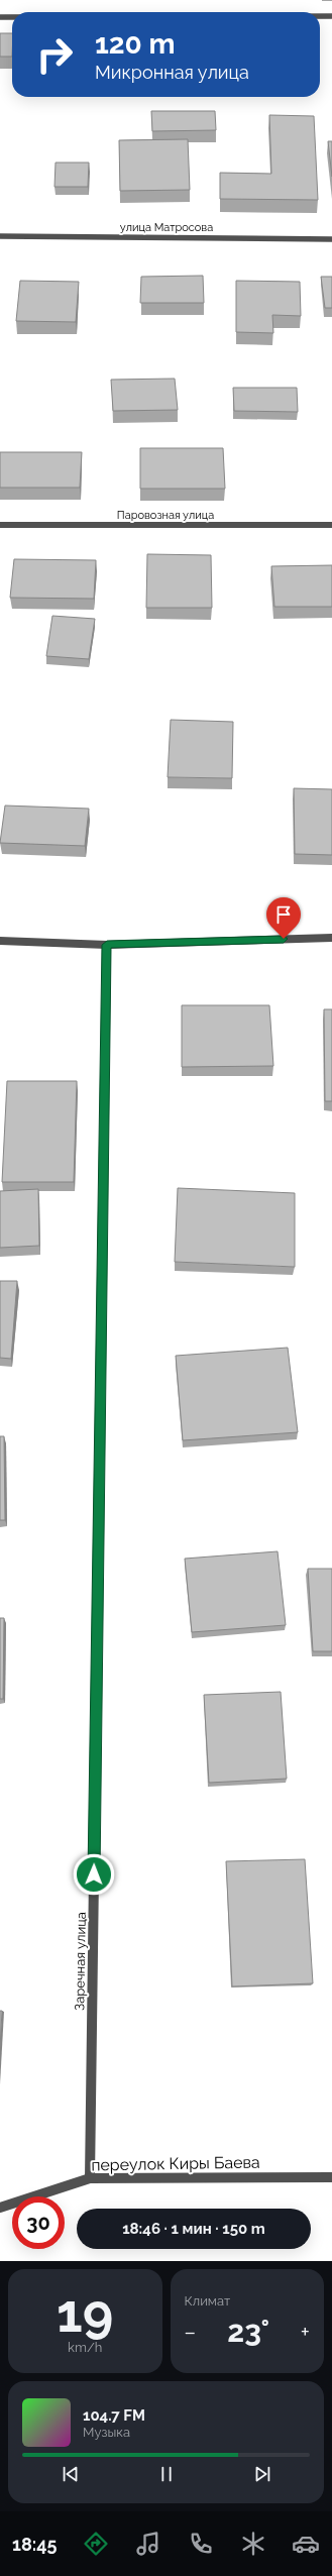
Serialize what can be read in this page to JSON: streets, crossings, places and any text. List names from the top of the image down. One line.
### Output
{"streets":{"street":["улица Матросова","Паровозная улица","Заречная улица","переулок Киры Баева"]},"crossings":[["Заречная улица","переулок Киры Баева"]],"page":{"turn":["120 m","Микронная улица"],"limit":"30","trip":"18:46 · 1 мин · 150 m","tile":[["19","km/h"],"Климат"],"heat":["−","23°","+"],"song":["104.7 FM","Музыка"],"tabs":"18:45"}}
